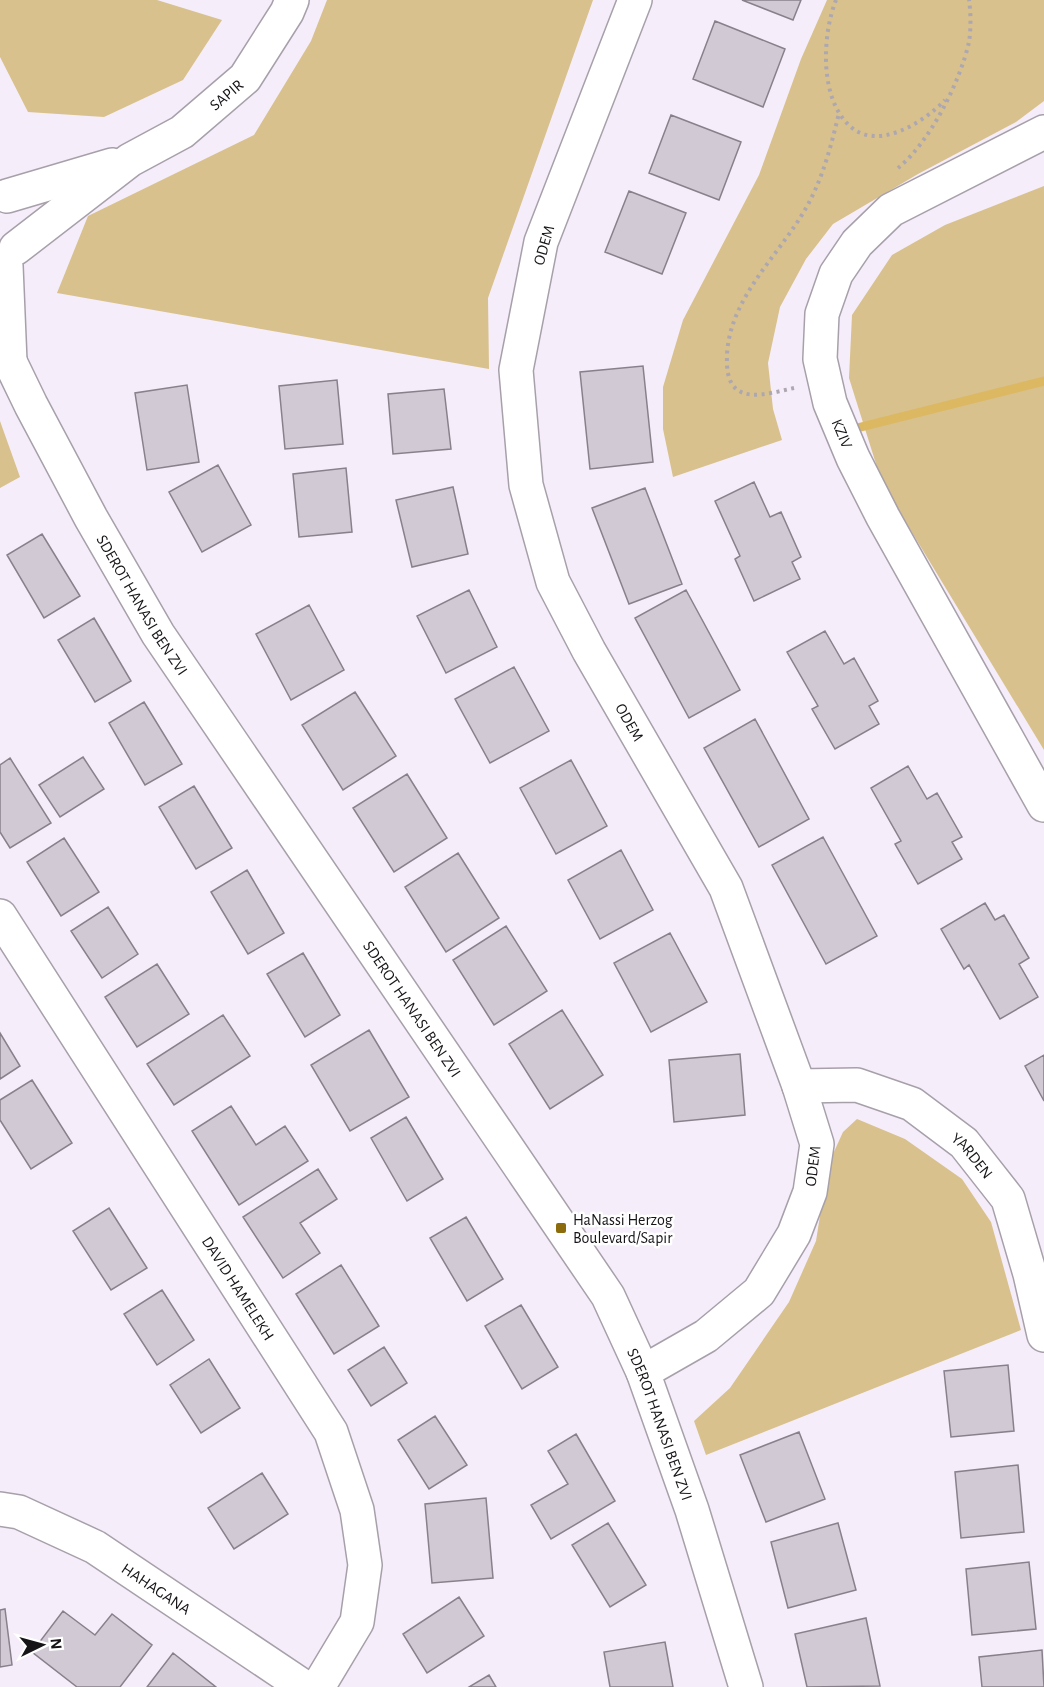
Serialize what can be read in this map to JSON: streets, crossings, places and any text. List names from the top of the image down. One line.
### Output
{"streets":{"street":["SAPIR","ODEM","KZIV","SDEROT HANASI BEN ZVI","YARDEN","DAVID HAMELEKH","HAHAGANA"]},"crossings":[["SAPIR","SDEROT HANASI BEN ZVI"],["ODEM","SDEROT HANASI BEN ZVI"],["ODEM","YARDEN"]],"places":{"transit":["HaNassi Herzog Boulevard/Sapir"]},"north":"right"}
